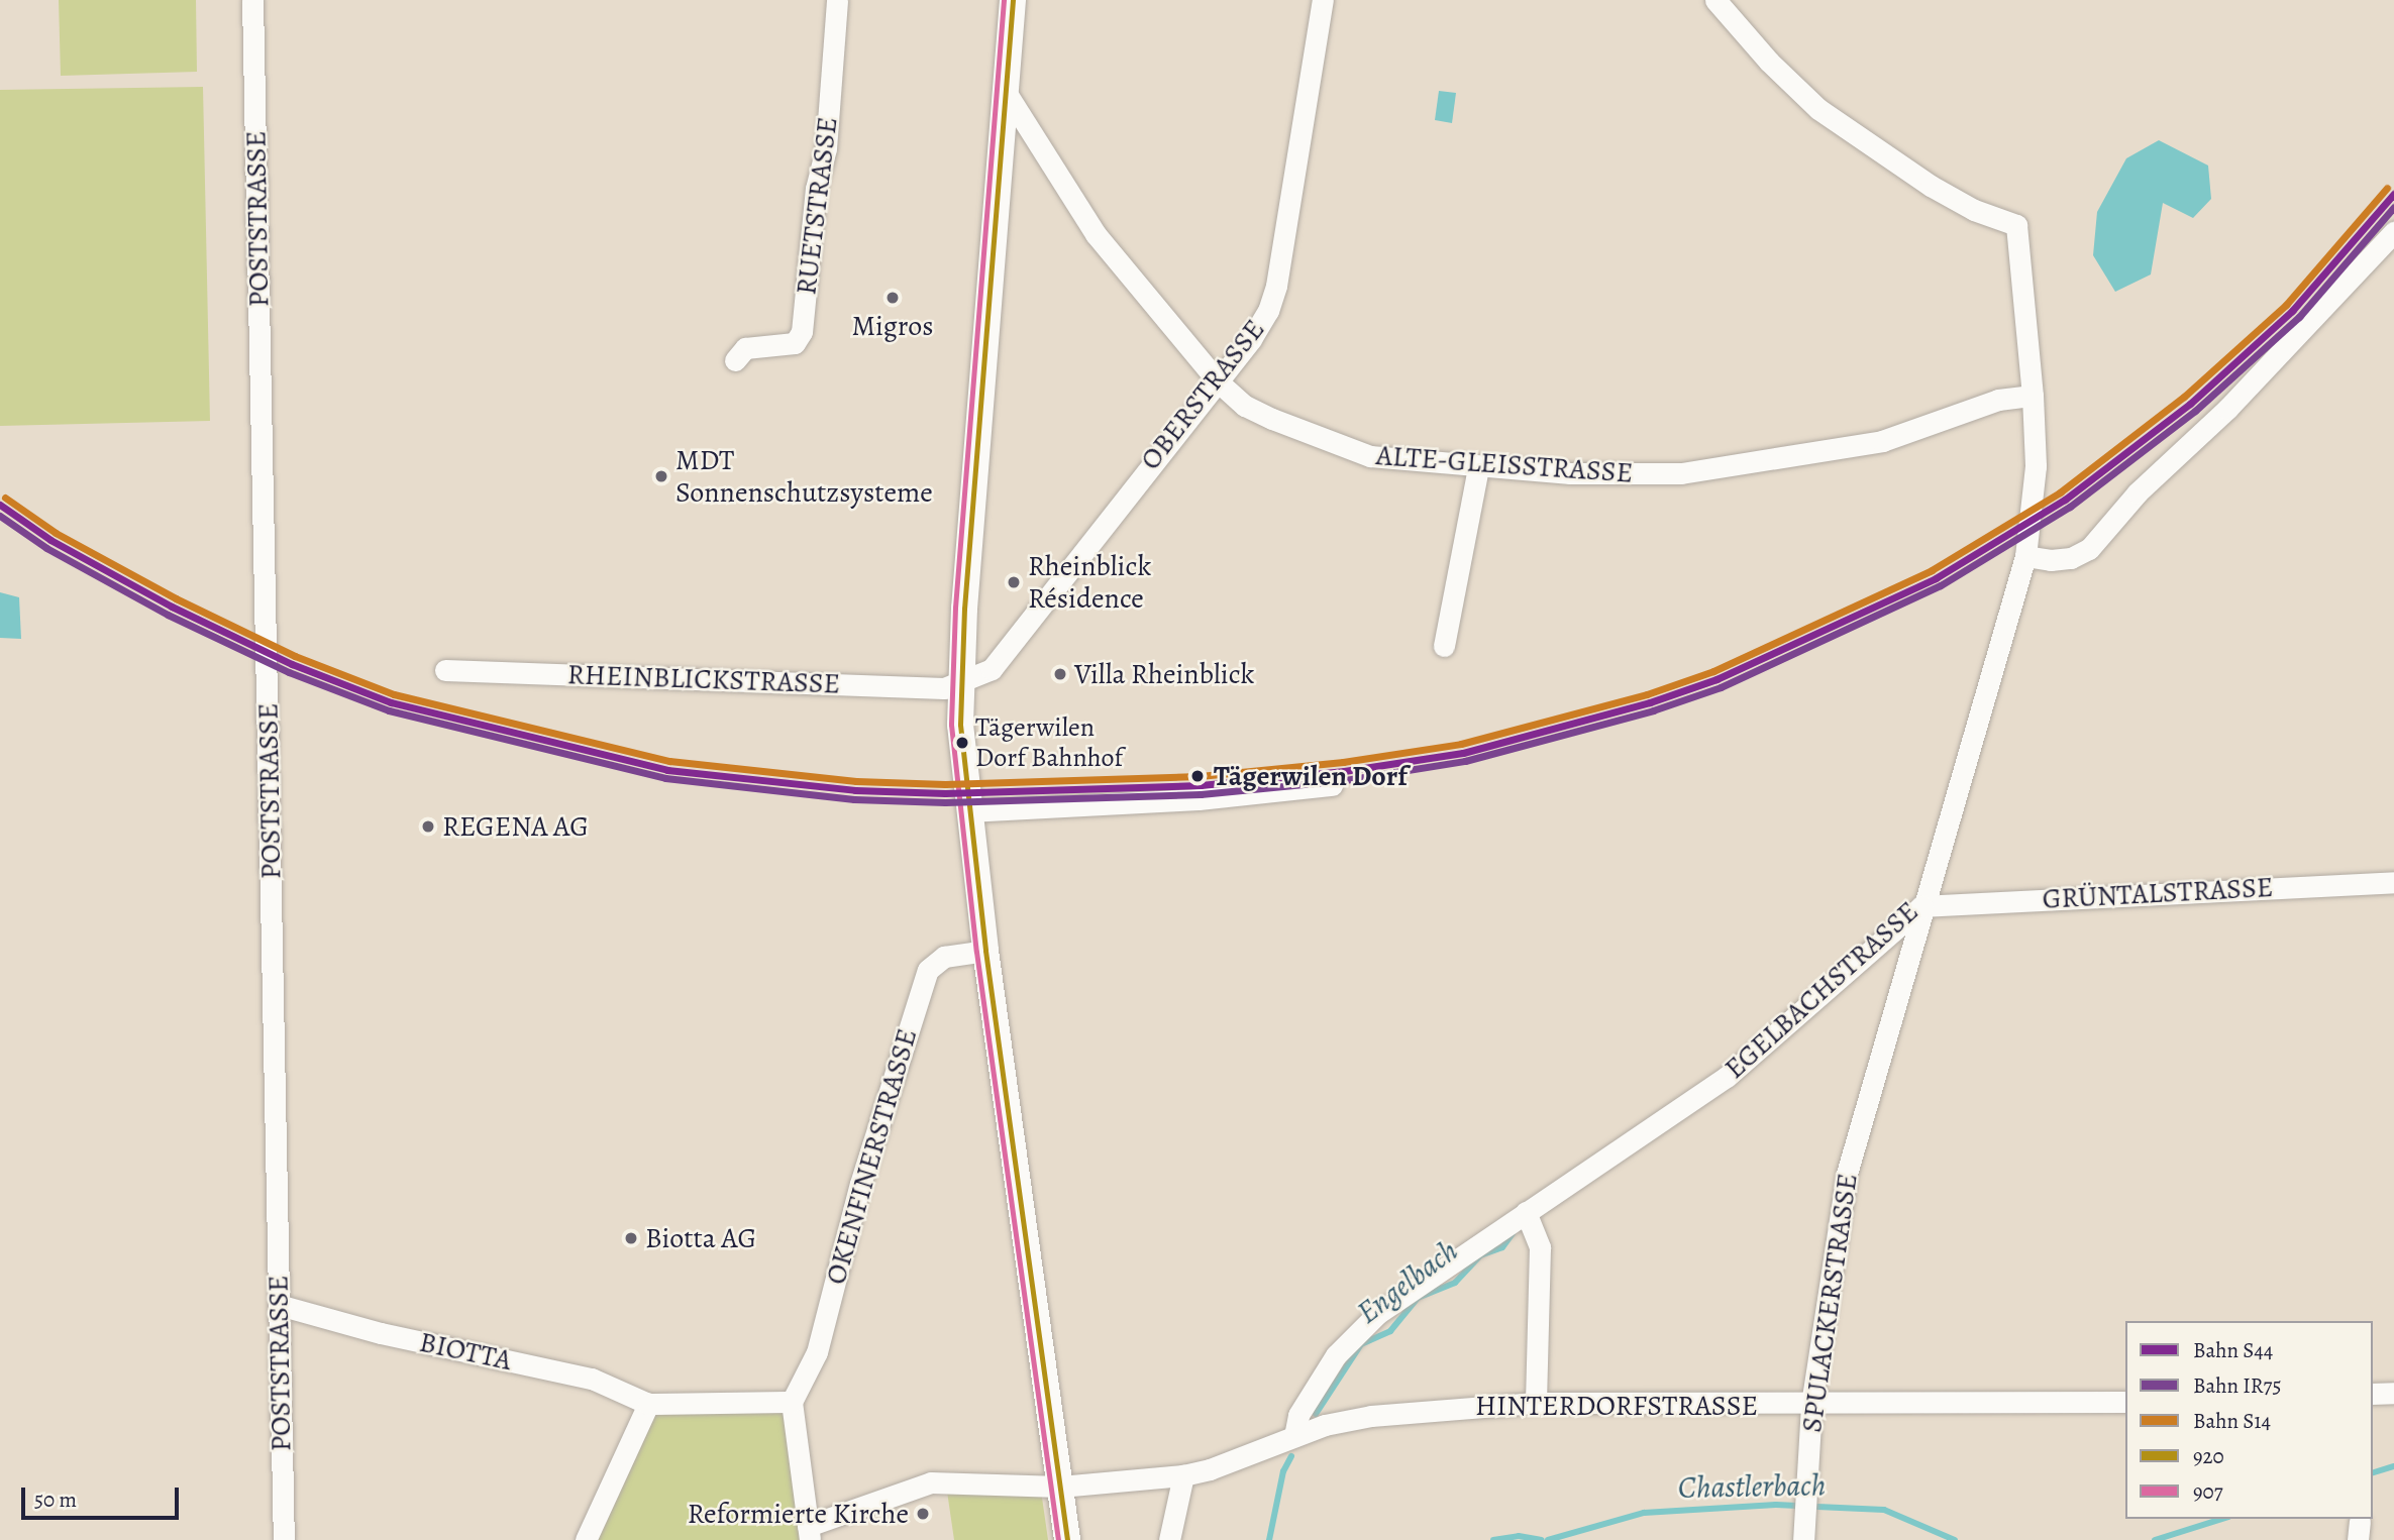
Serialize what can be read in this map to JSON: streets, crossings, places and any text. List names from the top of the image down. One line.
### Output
{"streets":{"street":["RUETSTRASSE","POSTSTRASSE","OBERSTRASSE","ALTE-GLEISSTRASSE","RHEINBLICKSTRASSE","GRÜNTALSTRASSE","EGELBACHSTRASSE","OKENFINERSTRASSE","SPULACKERSTRASSE","BIOTTA","HINTERDORFSTRASSE"]},"crossings":[["POSTSTRASSE","BIOTTA"],["OBERSTRASSE","ALTE-GLEISSTRASSE"],["OBERSTRASSE","RHEINBLICKSTRASSE"],["ALTE-GLEISSTRASSE","EGELBACHSTRASSE"],["GRÜNTALSTRASSE","EGELBACHSTRASSE"],["GRÜNTALSTRASSE","SPULACKERSTRASSE"],["EGELBACHSTRASSE","SPULACKERSTRASSE"],["EGELBACHSTRASSE","HINTERDORFSTRASSE"],["SPULACKERSTRASSE","HINTERDORFSTRASSE"]],"water":["Engelbach","Chastlerbach"],"places":["Migros","MDT Sonnenschutzsysteme","Rheinblick Résidence","Villa Rheinblick","Tägerwilen Dorf Bahnhof","Tägerwilen Dorf","REGENA AG","Biotta AG","Reformierte Kirche"],"lines":["transit line 920","transit line 907","rail line S14","rail line S44","rail line IR75"],"legend":["Bahn S44","Bahn IR75","Bahn S14","920","907"],"scale_bar":"50 m"}
